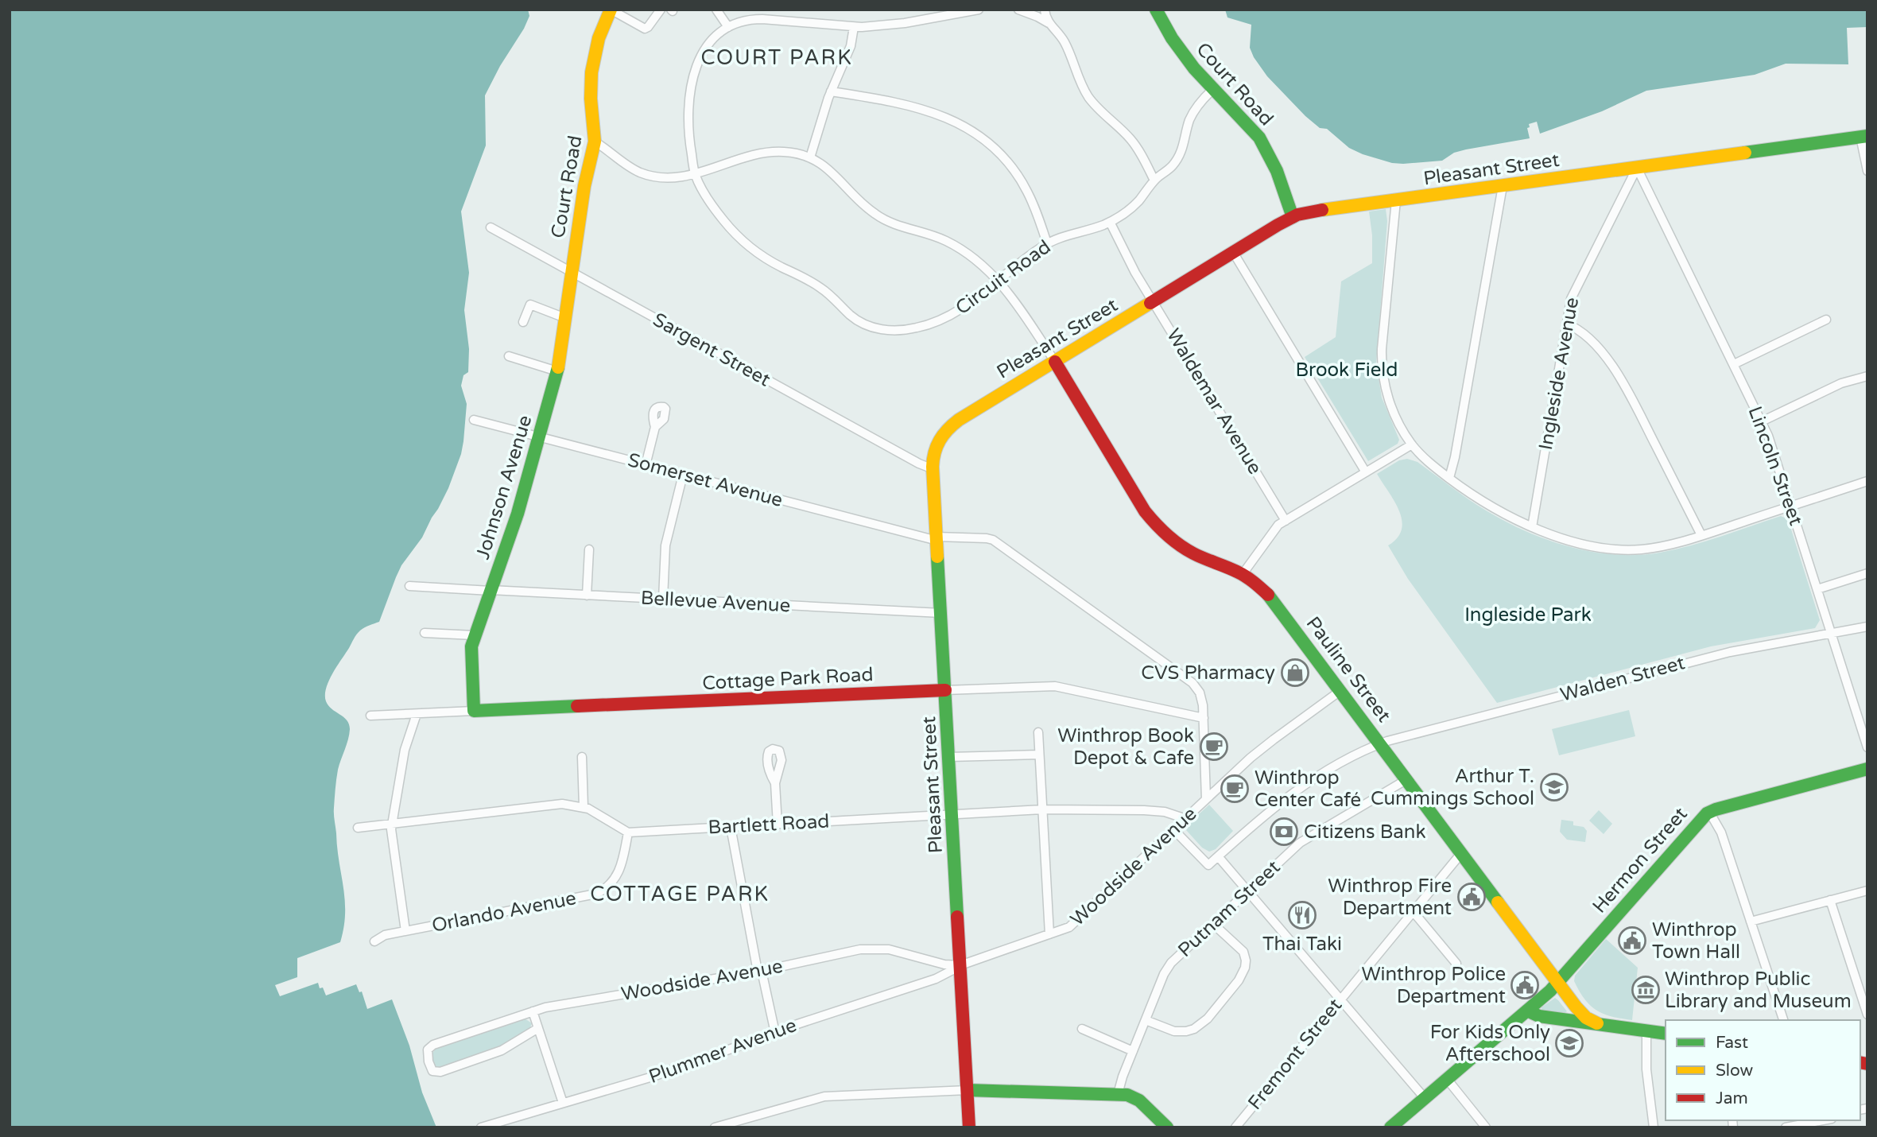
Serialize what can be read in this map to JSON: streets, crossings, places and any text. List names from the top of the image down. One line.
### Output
{"streets":{"main road":["Court Road","Pleasant Street","Johnson Avenue","Pauline Street","Cottage Park Road","Hermon Street"],"street":["Circuit Road","Sargent Street","Ingleside Avenue","Waldemar Avenue","Lincoln Street","Somerset Avenue","Bellevue Avenue","Walden Street","Bartlett Road","Woodside Avenue","Putnam Street","Orlando Avenue","Plummer Avenue","Fremont Street"]},"crossings":[["Court Road","Pleasant Street"],["Court Road","Circuit Road"],["Court Road","Sargent Street"],["Court Road","Johnson Avenue"],["Pleasant Street","Sargent Street"],["Pleasant Street","Ingleside Avenue"],["Pleasant Street","Waldemar Avenue"],["Pleasant Street","Lincoln Street"],["Pleasant Street","Somerset Avenue"],["Pleasant Street","Bellevue Avenue"],["Pleasant Street","Pauline Street"],["Pleasant Street","Cottage Park Road"],["Pleasant Street","Bartlett Road"],["Pleasant Street","Woodside Avenue"],["Pleasant Street","Plummer Avenue"],["Circuit Road","Waldemar Avenue"],["Sargent Street","Johnson Avenue"],["Ingleside Avenue","Lincoln Street"],["Lincoln Street","Walden Street"],["Somerset Avenue","Johnson Avenue"],["Somerset Avenue","Cottage Park Road"],["Somerset Avenue","Woodside Avenue"],["Johnson Avenue","Bellevue Avenue"],["Johnson Avenue","Cottage Park Road"],["Pauline Street","Walden Street"],["Pauline Street","Hermon Street"],["Pauline Street","Woodside Avenue"],["Pauline Street","Putnam Street"],["Pauline Street","Fremont Street"],["Walden Street","Woodside Avenue"],["Bartlett Road","Woodside Avenue"],["Bartlett Road","Orlando Avenue"],["Woodside Avenue","Plummer Avenue"]],"districts":["COURT PARK","COTTAGE PARK"],"parks":["Brook Field","Ingleside Park"],"places":{"shop":["CVS Pharmacy"],"cafe":["Winthrop Book Depot & Cafe","Winthrop Center Café"],"school or university":["Arthur T. Cummings School","For Kids Only Afterschool"],"bank":["Citizens Bank"],"public building":["Winthrop Fire Department","Winthrop Town Hall","Winthrop Police Department"],"restaurant":["Thai Taki"],"museum":["Winthrop Public Library and Museum"]},"legend":["Fast","Slow","Jam"]}
